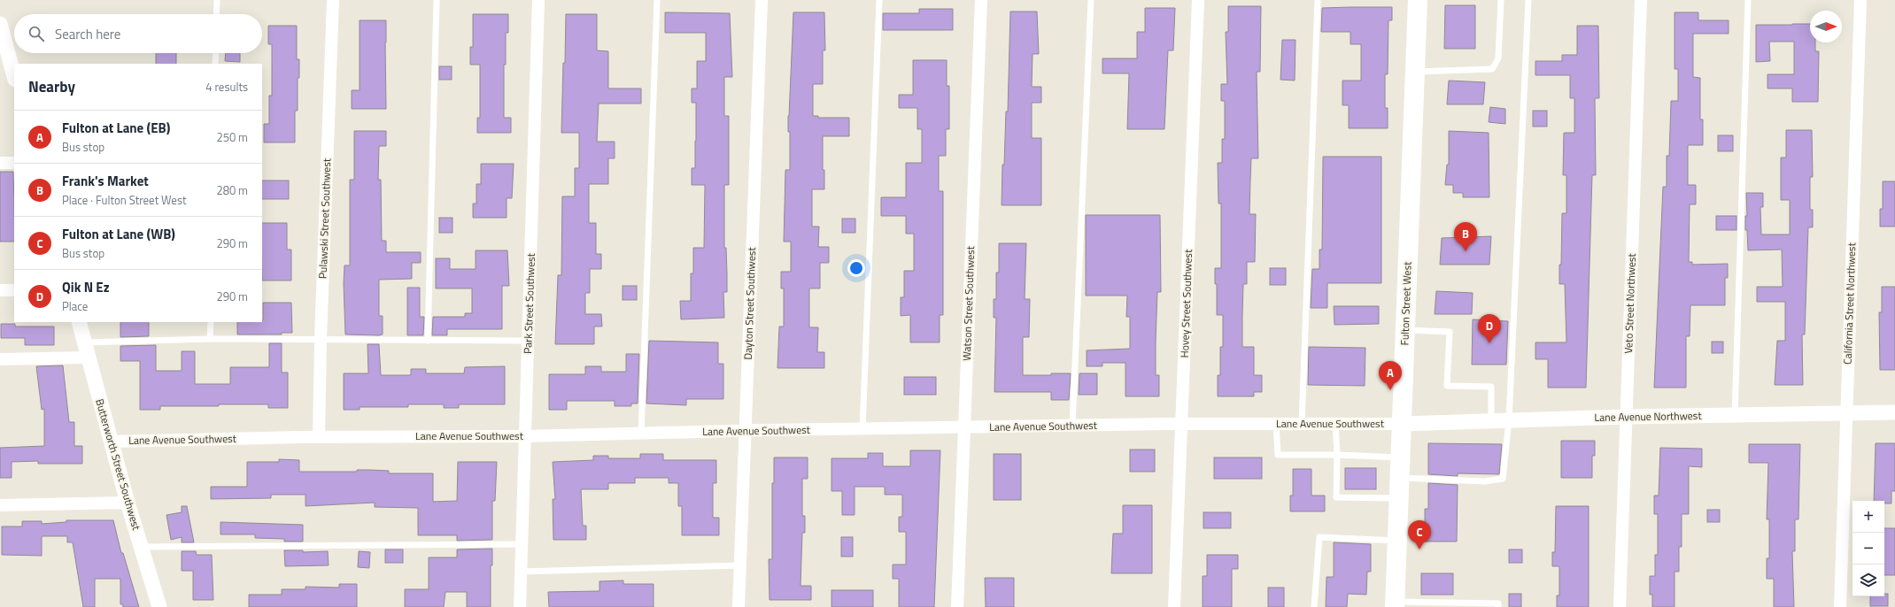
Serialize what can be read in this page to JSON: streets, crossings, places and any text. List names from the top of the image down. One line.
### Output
{"streets":{"main road":["Fulton Street West"],"street":["Pulawski Street Southwest","Park Street Southwest","Dayton Street Southwest","Watson Street Southwest","Hovey Street Southwest","Veto Street Northwest","California Street Northwest","Lane Avenue Northwest","Lane Avenue Southwest","Butterworth Street Southwest"]},"crossings":[["Pulawski Street Southwest","Lane Avenue Southwest"],["Park Street Southwest","Lane Avenue Southwest"],["Dayton Street Southwest","Lane Avenue Southwest"],["Watson Street Southwest","Lane Avenue Southwest"],["Hovey Street Southwest","Lane Avenue Southwest"],["Fulton Street West","Lane Avenue Northwest"],["Fulton Street West","Lane Avenue Southwest"],["Veto Street Northwest","Lane Avenue Northwest"],["California Street Northwest","Lane Avenue Northwest"],["Lane Avenue Northwest","Lane Avenue Southwest"],["Lane Avenue Southwest","Butterworth Street Southwest"]],"north":"right","page":{"search":"Search here","heading":["Nearby","4 results"],"list":[{"mark":"A","name":"Fulton at Lane (EB)","note":"Bus stop","value":"250 m"},{"mark":"B","name":"Frank's Market","note":"Place · Fulton Street West","value":"280 m"},{"mark":"C","name":"Fulton at Lane (WB)","note":"Bus stop","value":"290 m"},{"mark":"D","name":"Qik N Ez","note":"Place","value":"290 m"}],"pins":["B","D","A","C"],"map_buttons":["+","−"]}}
